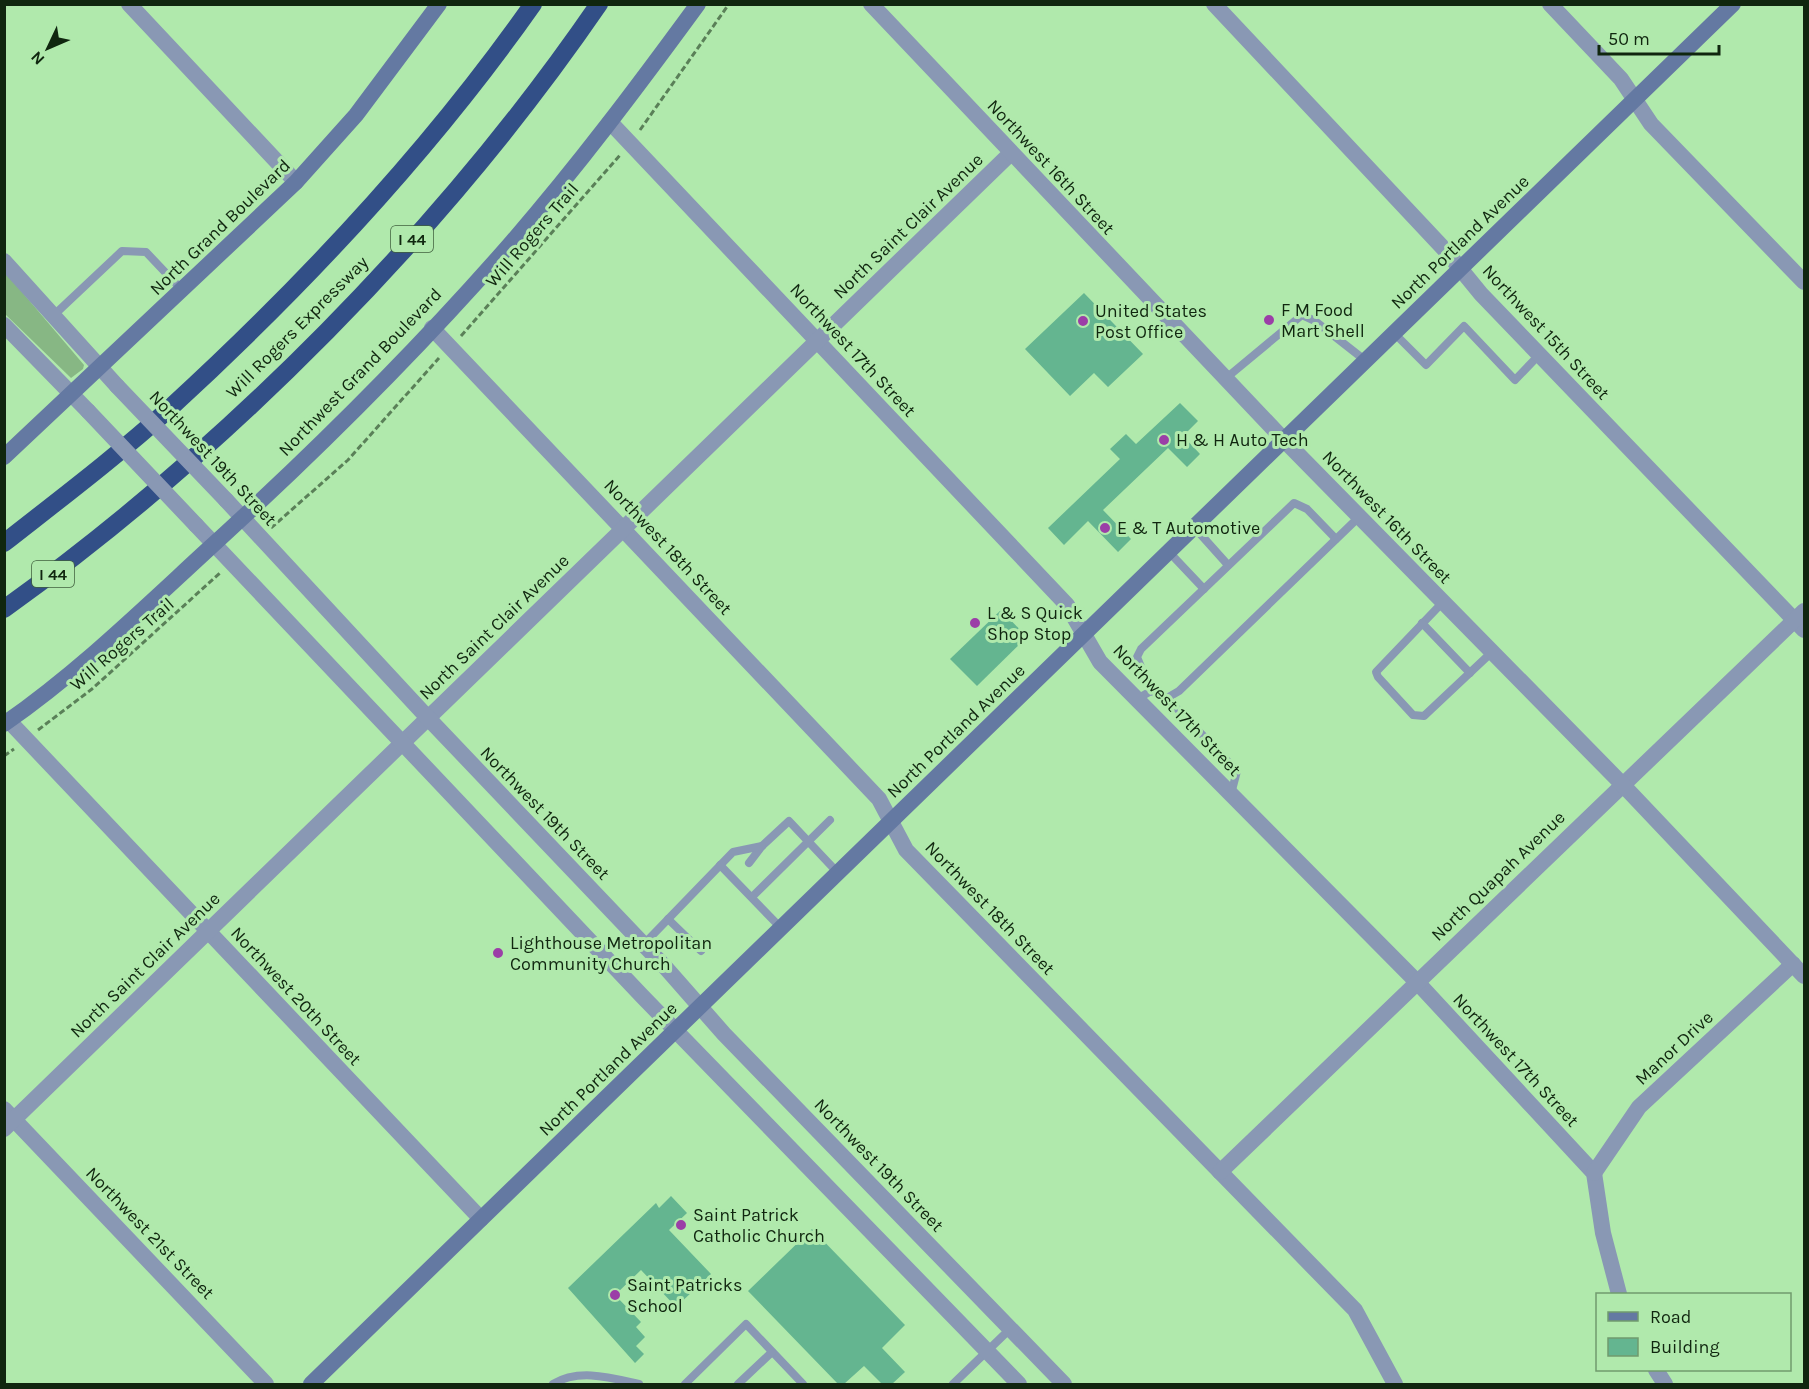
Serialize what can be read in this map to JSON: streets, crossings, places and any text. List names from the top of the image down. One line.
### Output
{"streets":{"highway":["I 44","Will Rogers Expressway"],"main road":["North Grand Boulevard","North Portland Avenue","Northwest Grand Boulevard"],"street":["Northwest 16th Street","North Saint Clair Avenue","Northwest 15th Street","Northwest 17th Street","Northwest 19th Street","Northwest 18th Street","North Quapah Avenue","Northwest 20th Street","Manor Drive","Northwest 21st Street"],"path":["Will Rogers Trail"]},"crossings":[["Northwest 16th Street","North Saint Clair Avenue"],["Northwest 16th Street","North Portland Avenue"],["Northwest 16th Street","North Quapah Avenue"],["Northwest 16th Street","Manor Drive"],["North Saint Clair Avenue","Northwest 17th Street"],["North Saint Clair Avenue","Northwest 19th Street"],["North Saint Clair Avenue","Northwest 18th Street"],["North Saint Clair Avenue","Northwest 20th Street"],["North Saint Clair Avenue","Northwest 21st Street"],["North Grand Boulevard","Northwest 19th Street"],["North Portland Avenue","Northwest 15th Street"],["North Portland Avenue","Northwest 17th Street"],["North Portland Avenue","Northwest 19th Street"],["North Portland Avenue","Northwest 18th Street"],["North Portland Avenue","Northwest 20th Street"],["Northwest 15th Street","North Quapah Avenue"],["Northwest 17th Street","Northwest Grand Boulevard"],["Northwest 17th Street","North Quapah Avenue"],["Northwest 17th Street","Manor Drive"],["Northwest Grand Boulevard","Northwest 19th Street"],["Northwest Grand Boulevard","Northwest 18th Street"],["Northwest Grand Boulevard","Northwest 20th Street"],["Northwest 18th Street","North Quapah Avenue"]],"places":["F M Food Mart Shell","United States Post Office","H & H Auto Tech","E & T Automotive","L & S Quick Shop Stop","Lighthouse Metropolitan Community Church","Saint Patrick Catholic Church","Saint Patricks School"],"legend":["Road","Building"],"scale_bar":"50 m","north":"bottom left"}
